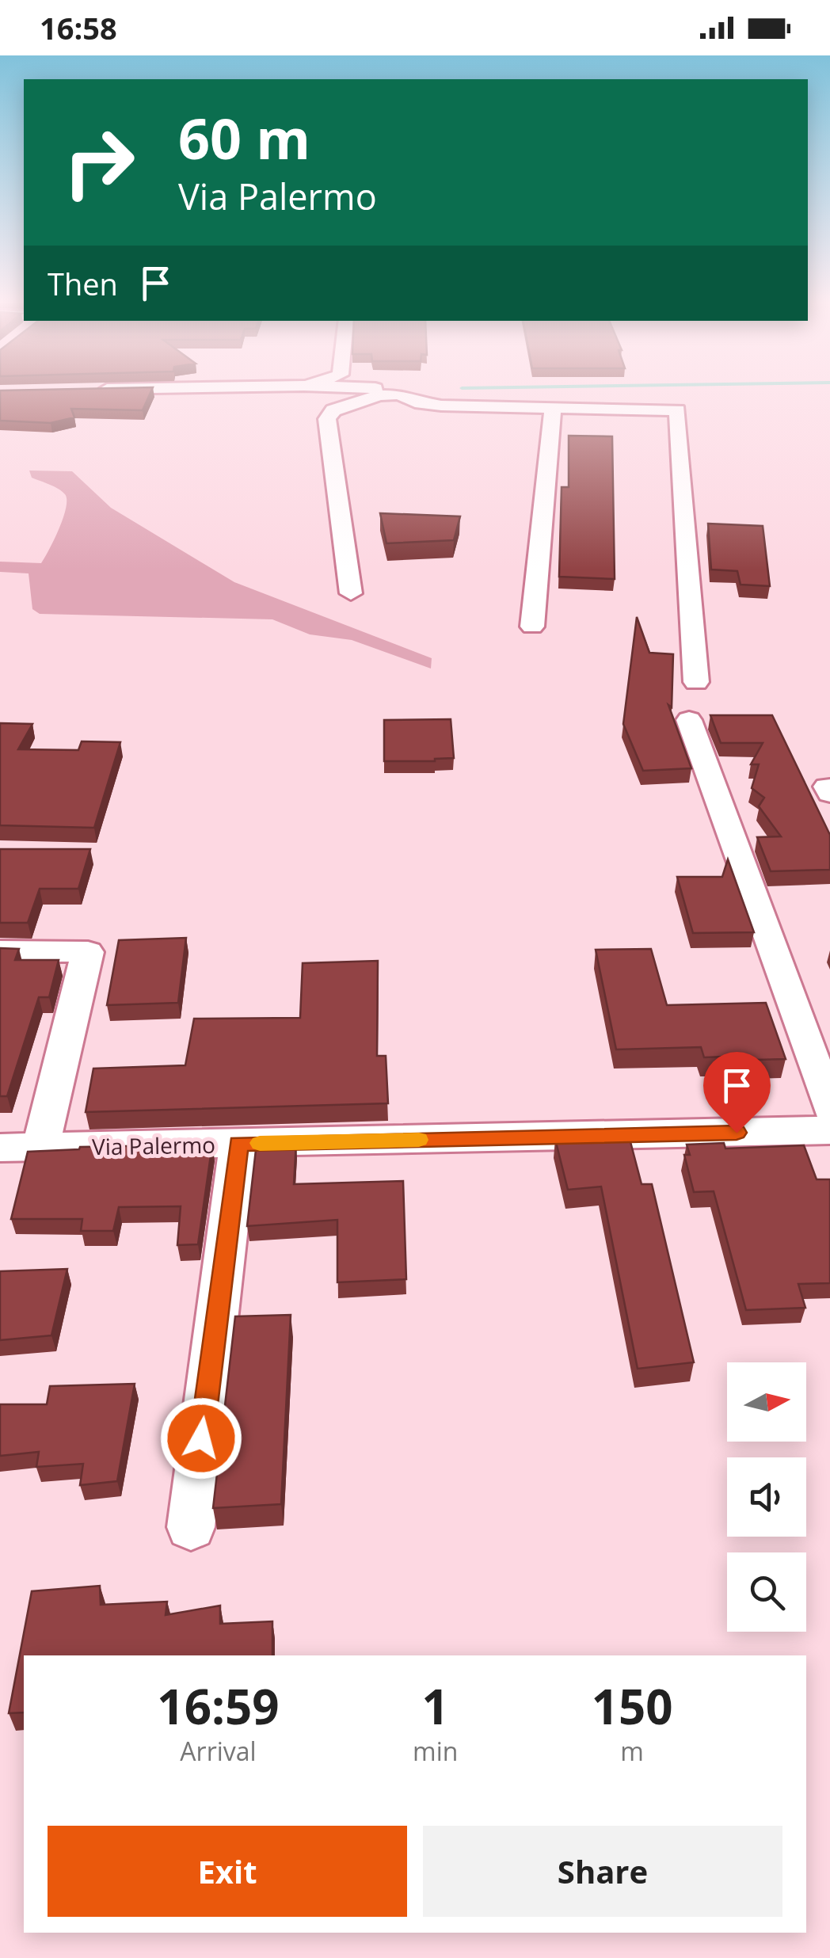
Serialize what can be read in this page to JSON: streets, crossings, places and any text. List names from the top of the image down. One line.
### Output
{"streets":{"street":["Via Palermo"]},"north":"right","page":{"status":"16:58","turn":["60 m","Via Palermo"],"then":"Then","eta":["16:59","Arrival","1","min","150","m"],"buttons":["Exit","Share"]}}
